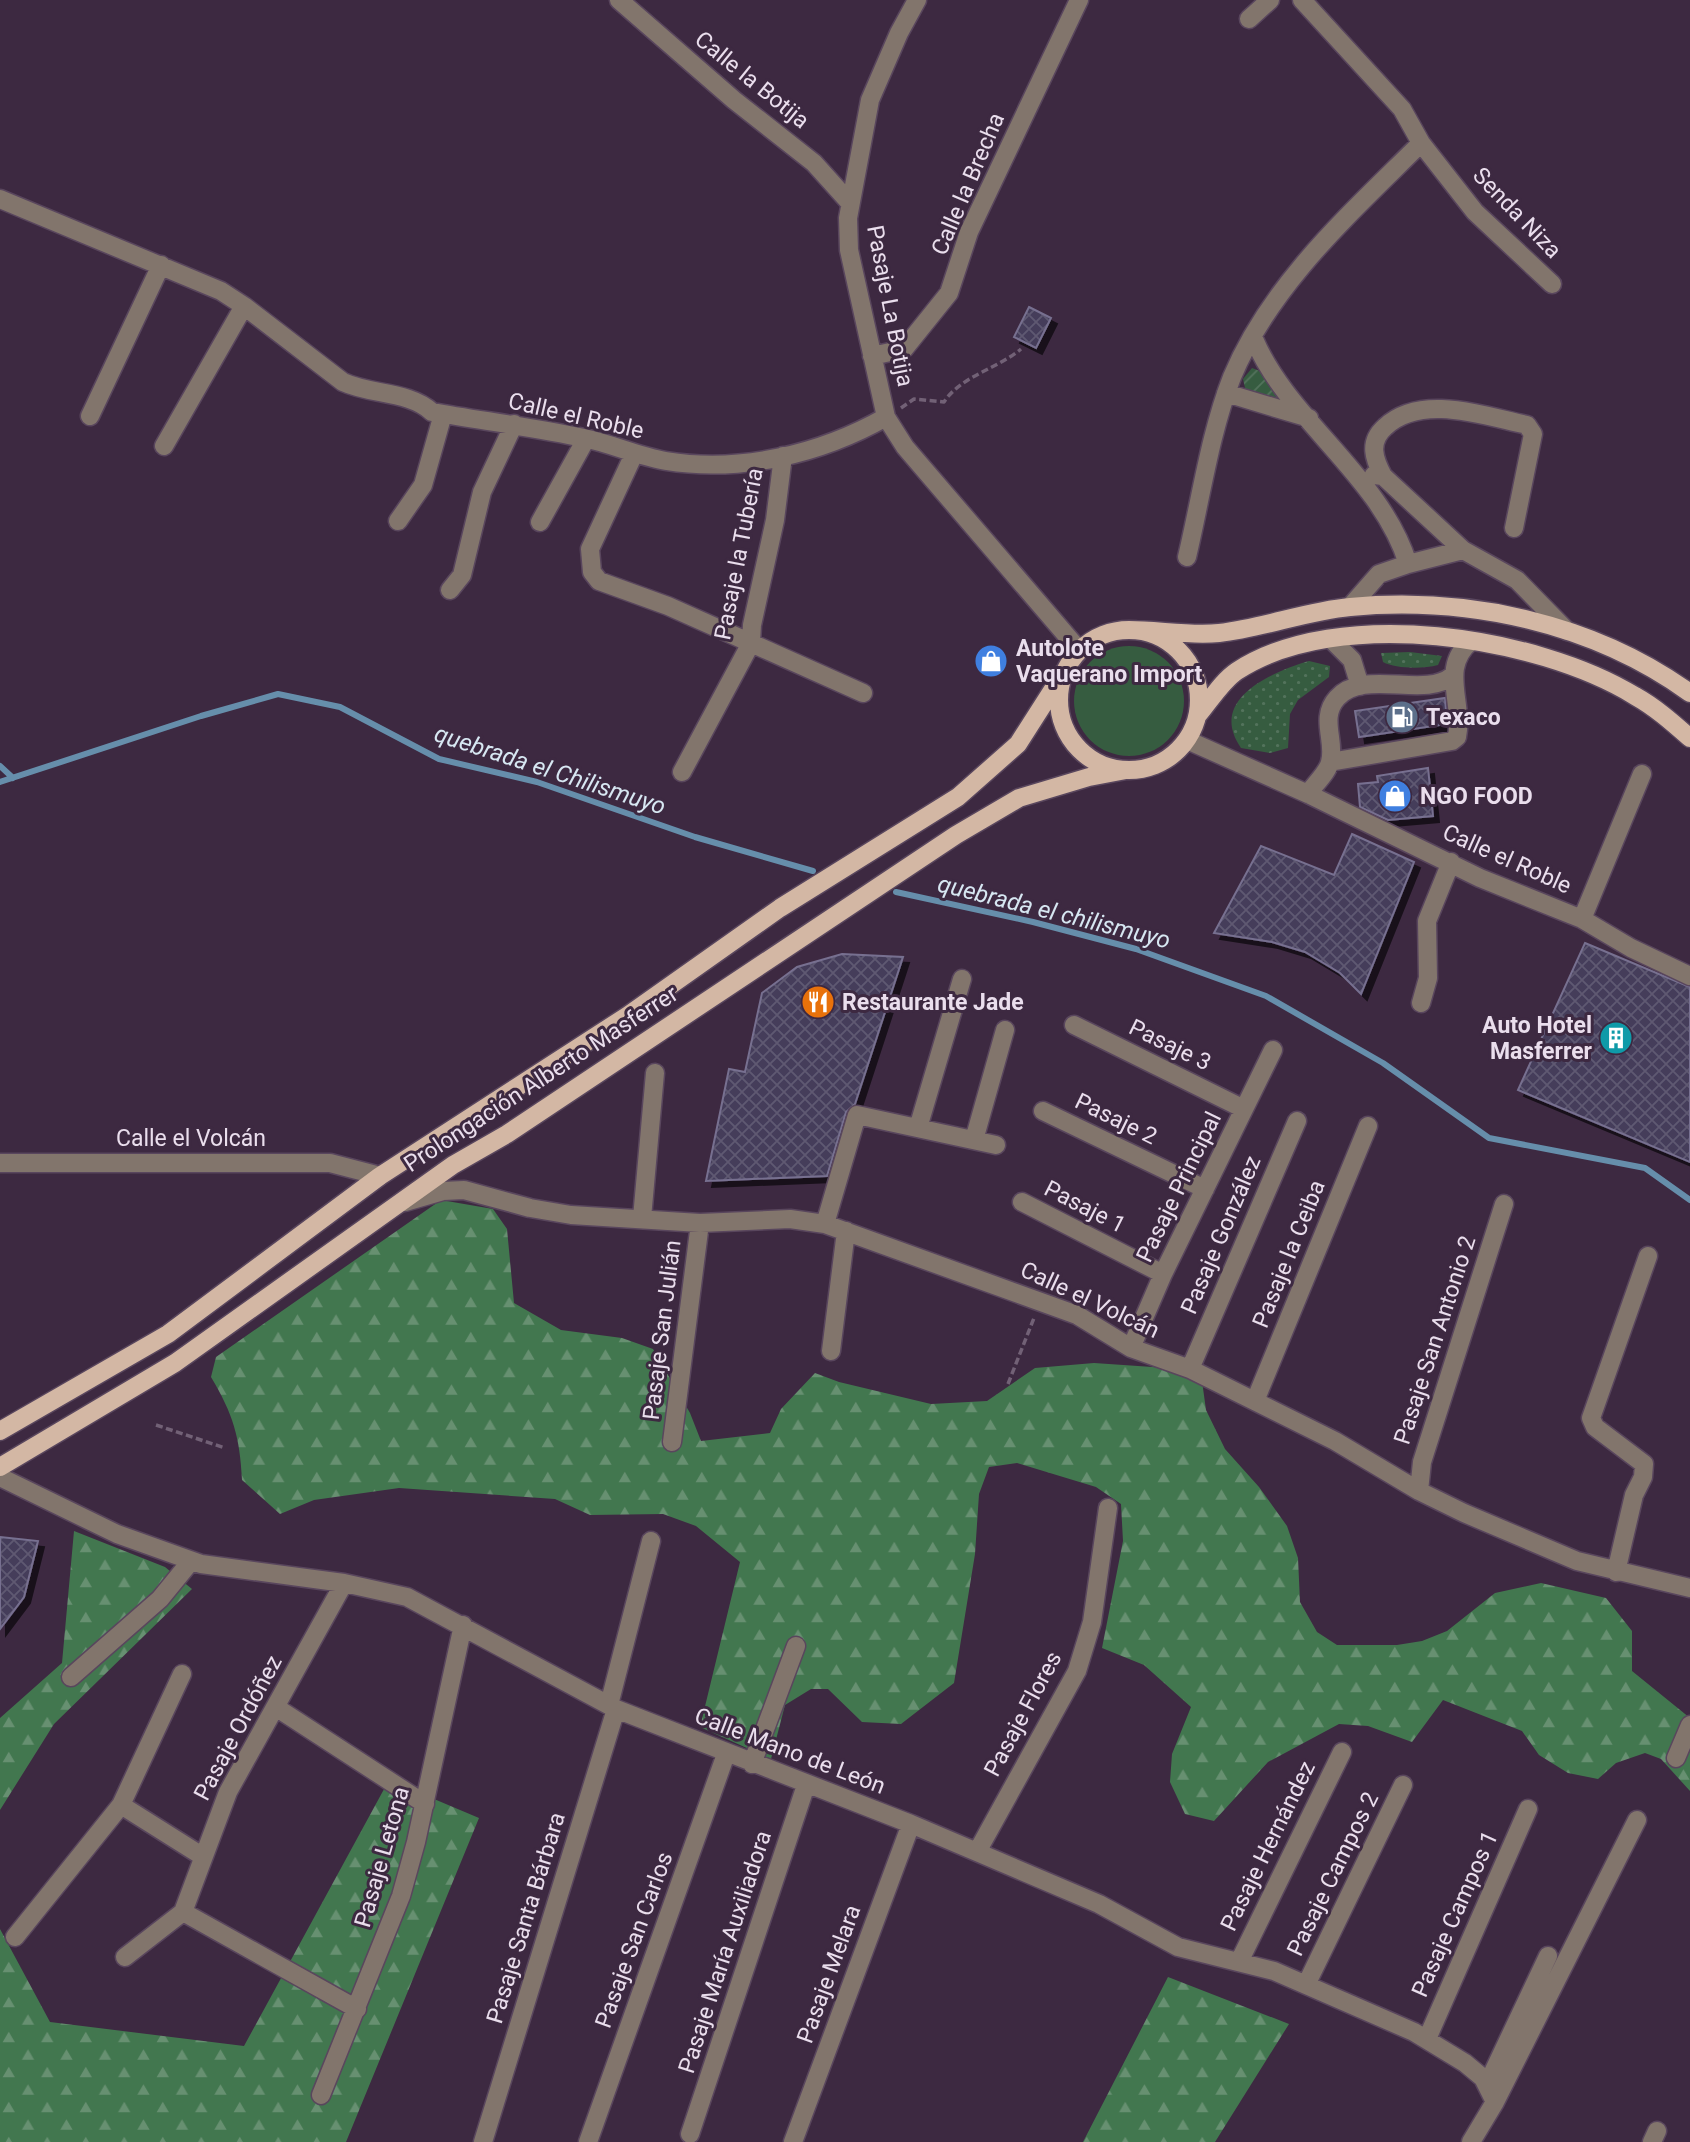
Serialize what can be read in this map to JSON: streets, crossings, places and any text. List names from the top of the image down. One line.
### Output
{"streets":{"main road":["Prolongación Alberto Masferrer"],"street":["Calle la Botija","Calle la Brecha","Senda Niza","Pasaje La Botija","Calle el Roble","Pasaje la Tubería","Pasaje 3","Pasaje 2","Calle el Volcán","Pasaje Principal","Pasaje 1","Pasaje González","Pasaje la Ceiba","Pasaje San Julián","Pasaje San Antonio 2","Pasaje Flores","Pasaje Ordóñez","Calle Mano de León","Pasaje Hernández","Pasaje Letona","Pasaje Campos 2","Pasaje Campos 1","Pasaje Santa Bárbara","Pasaje San Carlos","Pasaje María Auxiliadora","Pasaje Melara"]},"crossings":[["Calle la Botija","Pasaje La Botija"],["Calle la Brecha","Pasaje La Botija"],["Pasaje La Botija","Calle el Roble"],["Calle el Roble","Pasaje la Tubería"],["Calle el Roble","Prolongación Alberto Masferrer"],["Pasaje 3","Pasaje Principal"],["Prolongación Alberto Masferrer","Calle el Volcán"],["Pasaje 2","Pasaje Principal"],["Calle el Volcán","Pasaje Principal"],["Calle el Volcán","Pasaje González"],["Calle el Volcán","Pasaje la Ceiba"],["Calle el Volcán","Pasaje San Julián"],["Calle el Volcán","Pasaje San Antonio 2"],["Pasaje Principal","Pasaje 1"],["Pasaje Flores","Calle Mano de León"],["Pasaje Ordóñez","Calle Mano de León"],["Calle Mano de León","Pasaje Hernández"],["Calle Mano de León","Pasaje Letona"],["Calle Mano de León","Pasaje Campos 2"],["Calle Mano de León","Pasaje Campos 1"],["Calle Mano de León","Pasaje Santa Bárbara"],["Calle Mano de León","Pasaje San Carlos"],["Calle Mano de León","Pasaje María Auxiliadora"],["Calle Mano de León","Pasaje Melara"]],"water":["quebrada el Chilismuyo","quebrada el chilismuyo"],"places":{"shop":["Autolote Vaquerano Import","NGO FOOD"],"fuel station":["Texaco"],"restaurant":["Restaurante Jade"],"building":["Auto Hotel Masferrer"]}}
